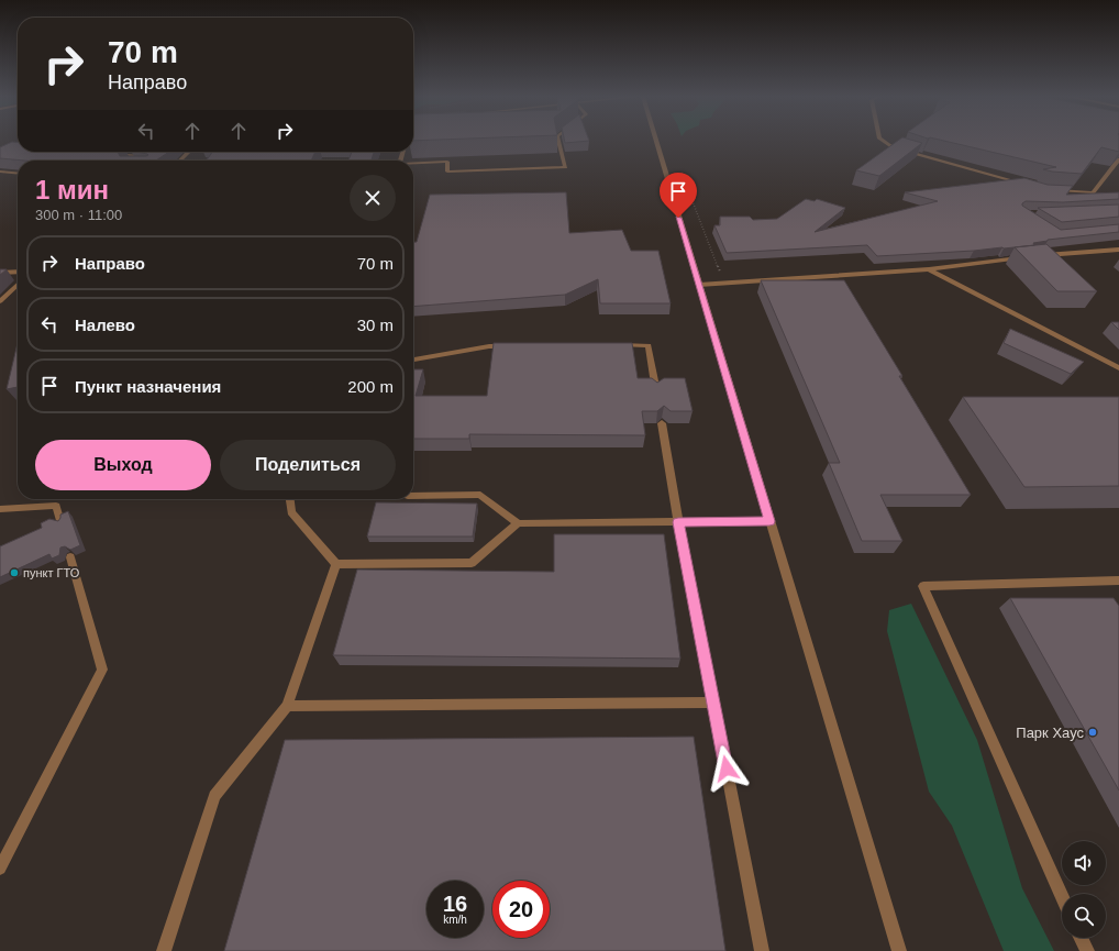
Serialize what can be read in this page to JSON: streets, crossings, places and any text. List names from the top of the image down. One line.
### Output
{"places":["пункт ГТО","Парк Хаус"],"page":{"turn":["70 m","Направо"],"heading":["1 мин","300 m · 11:00"],"list":[{"name":"Направо","value":"70 m"},{"name":"Налево","value":"30 m"},{"name":"Пункт назначения","value":"200 m"}],"buttons":["Выход","Поделиться"],"speed":"16 km/h","limit":"20"}}
